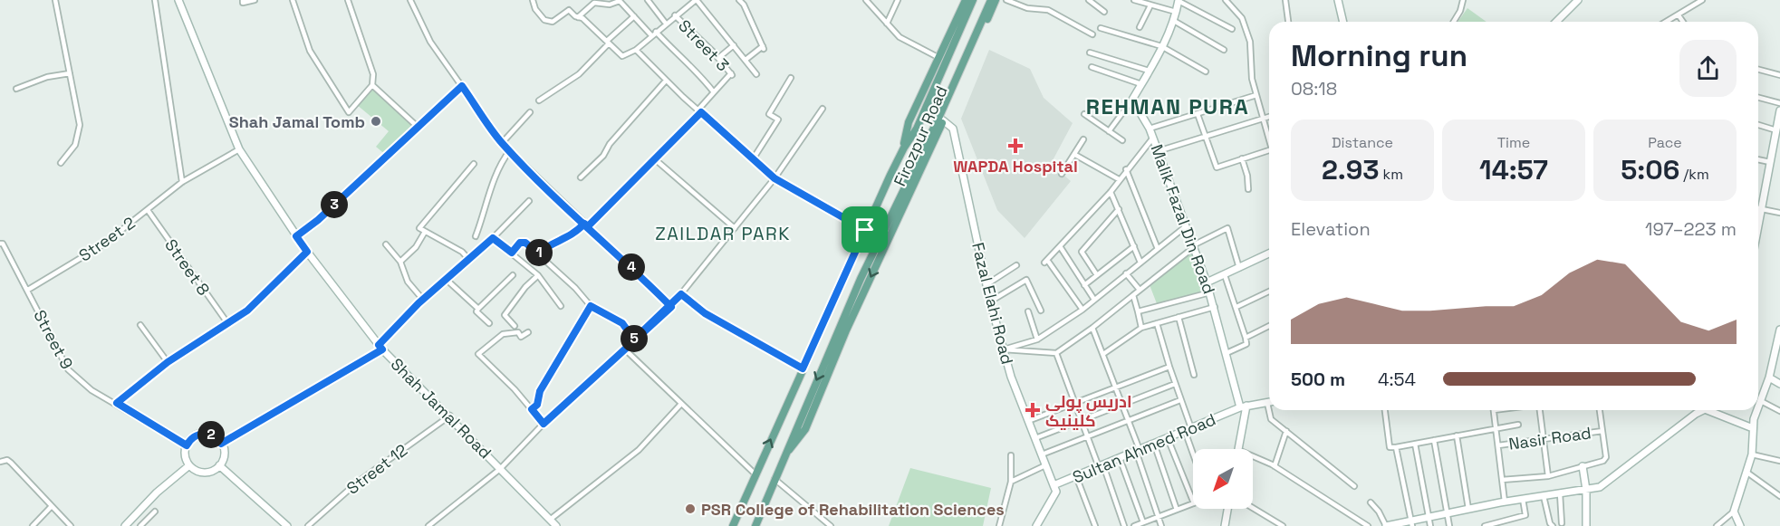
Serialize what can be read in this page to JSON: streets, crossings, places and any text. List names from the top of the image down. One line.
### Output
{"streets":{"main road":["Firozpur Road"],"street":["Street 3","Malik Fazal Din Road","Street 2","Street 8","Fazal Elahi Road","Street 9","Shah Jamal Road","Nasir Road","Sultan Ahmed Road","Street 12"]},"crossings":[["Firozpur Road","Fazal Elahi Road"],["Malik Fazal Din Road","Sultan Ahmed Road"],["Street 2","Street 8"],["Street 2","Street 9"],["Street 2","Shah Jamal Road"],["Fazal Elahi Road","Sultan Ahmed Road"],["Shah Jamal Road","Street 12"]],"districts":["REHMAN PURA","ZAILDAR PARK"],"places":{"other":["Shah Jamal Tomb","PSR College of Rehabilitation Sciences"],"health":["WAPDA Hospital","ادریس پولی کلینیک"]},"north":"bottom left","page":{"heading":["Morning run","08:18"],"stats":[["Distance","2.93 km"],["Time","14:57"],["Pace","5:06 /km"]],"pins":["3","1","4","5","2"],"chart":["Elevation","197–223 m"],"list":[{"name":"500 m","note":"4:54"}]}}
